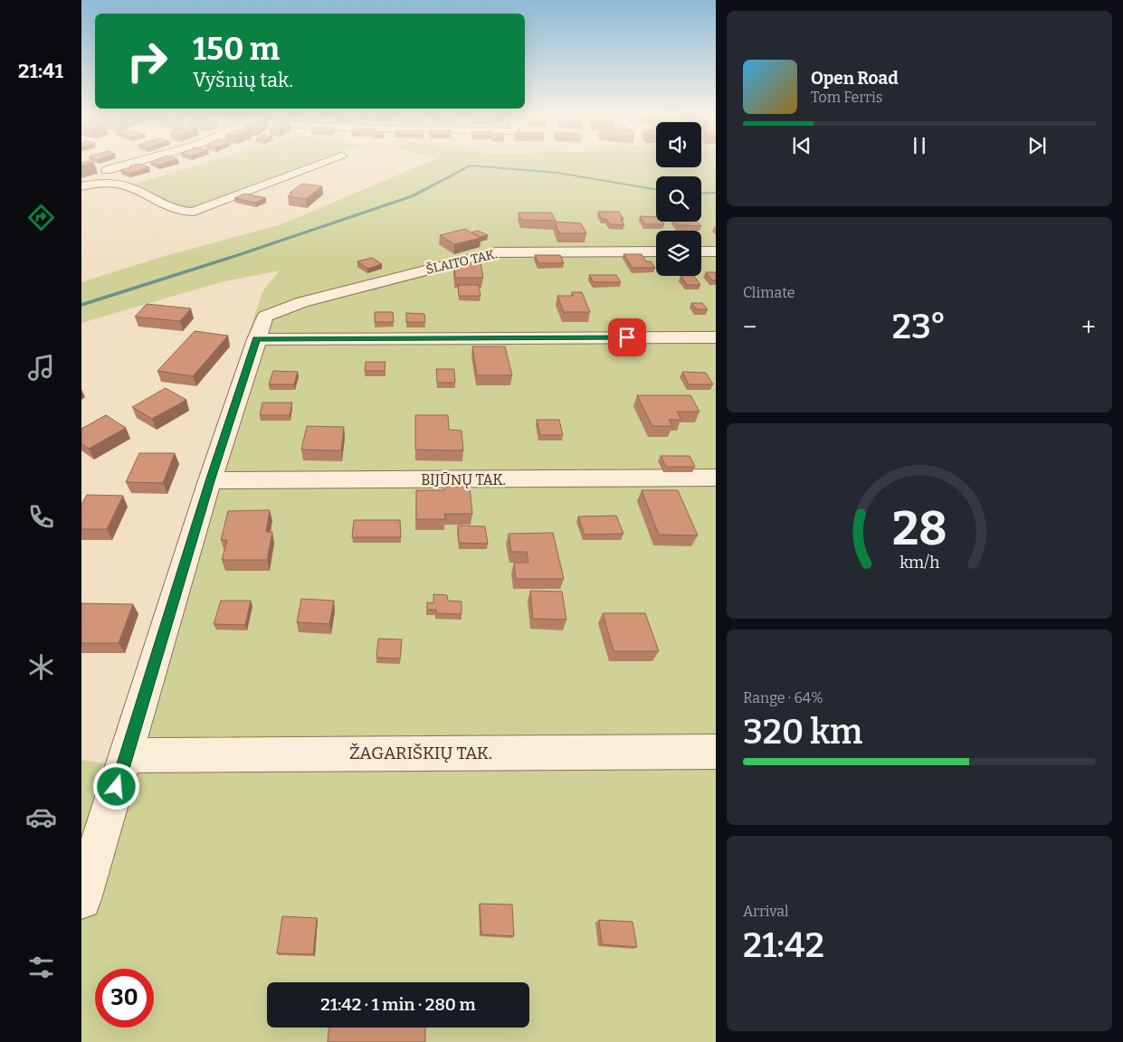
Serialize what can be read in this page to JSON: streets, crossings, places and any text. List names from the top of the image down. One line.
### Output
{"streets":{"street":["ŠLAITO TAK.","BIJŪNŲ TAK.","ŽAGARIŠKIŲ TAK."]},"page":{"tabs":"21:41","turn":["150 m","Vyšnių tak."],"song":["Open Road","Tom Ferris"],"tile":["Climate",["Range · 64%","320 km"],["Arrival","21:42"]],"heat":["−","23°","+"],"limit":"30","trip":"21:42 · 1 min · 280 m","gauge":["28","km/h"]}}
